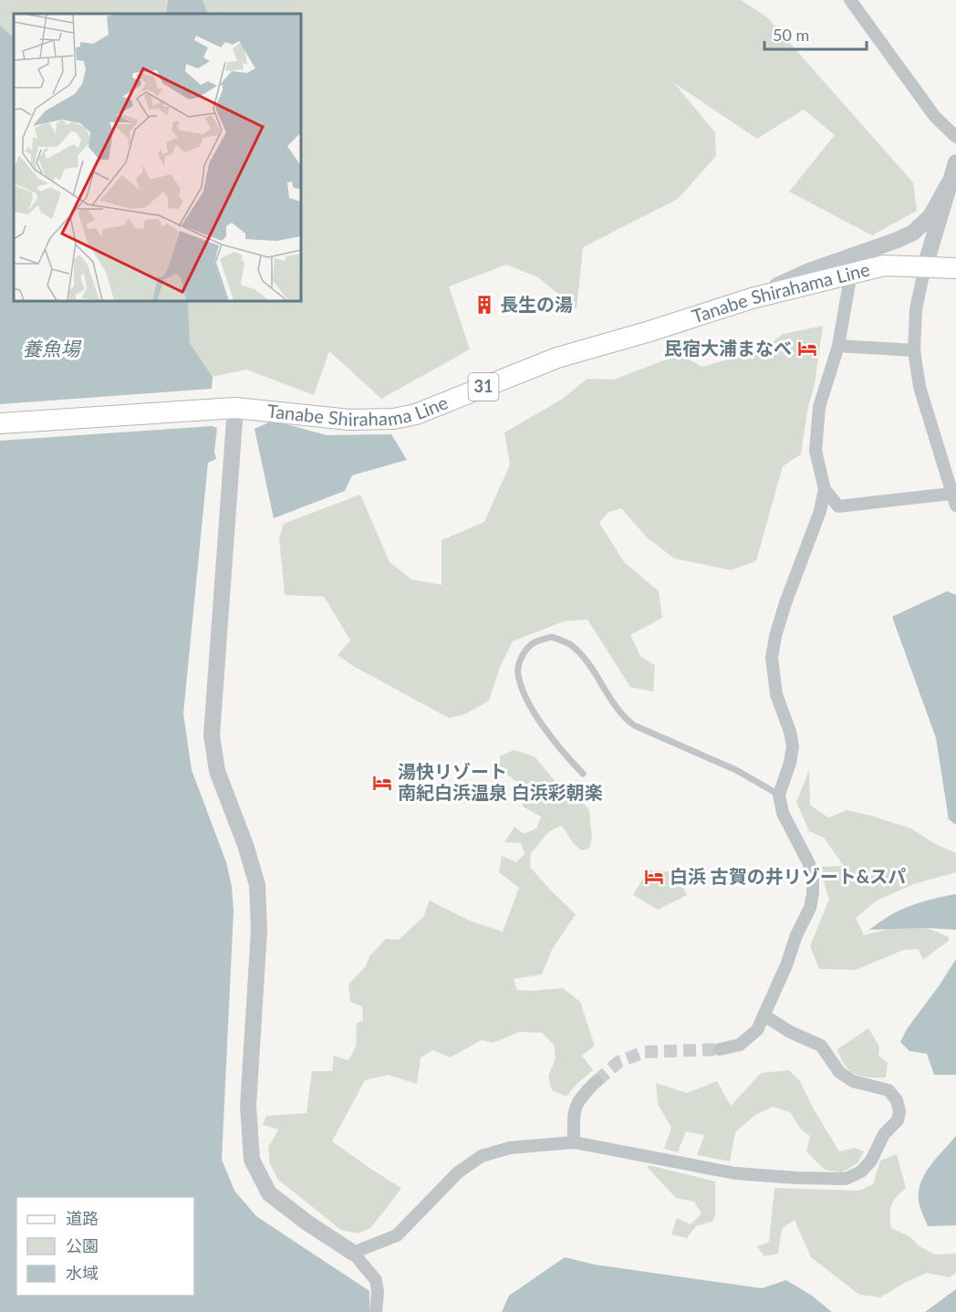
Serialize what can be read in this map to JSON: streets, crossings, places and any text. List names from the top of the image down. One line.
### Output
{"streets":{"main road":["Tanabe Shirahama Line","31"]},"water":["養魚場"],"places":{"building":["長生の湯"],"hotel":["民宿大浦まなべ","湯快リゾート 南紀白浜温泉 白浜彩朝楽","白浜 古賀の井リゾート&スパ"]},"legend":["道路","公園","水域"],"scale_bar":"50 m"}
